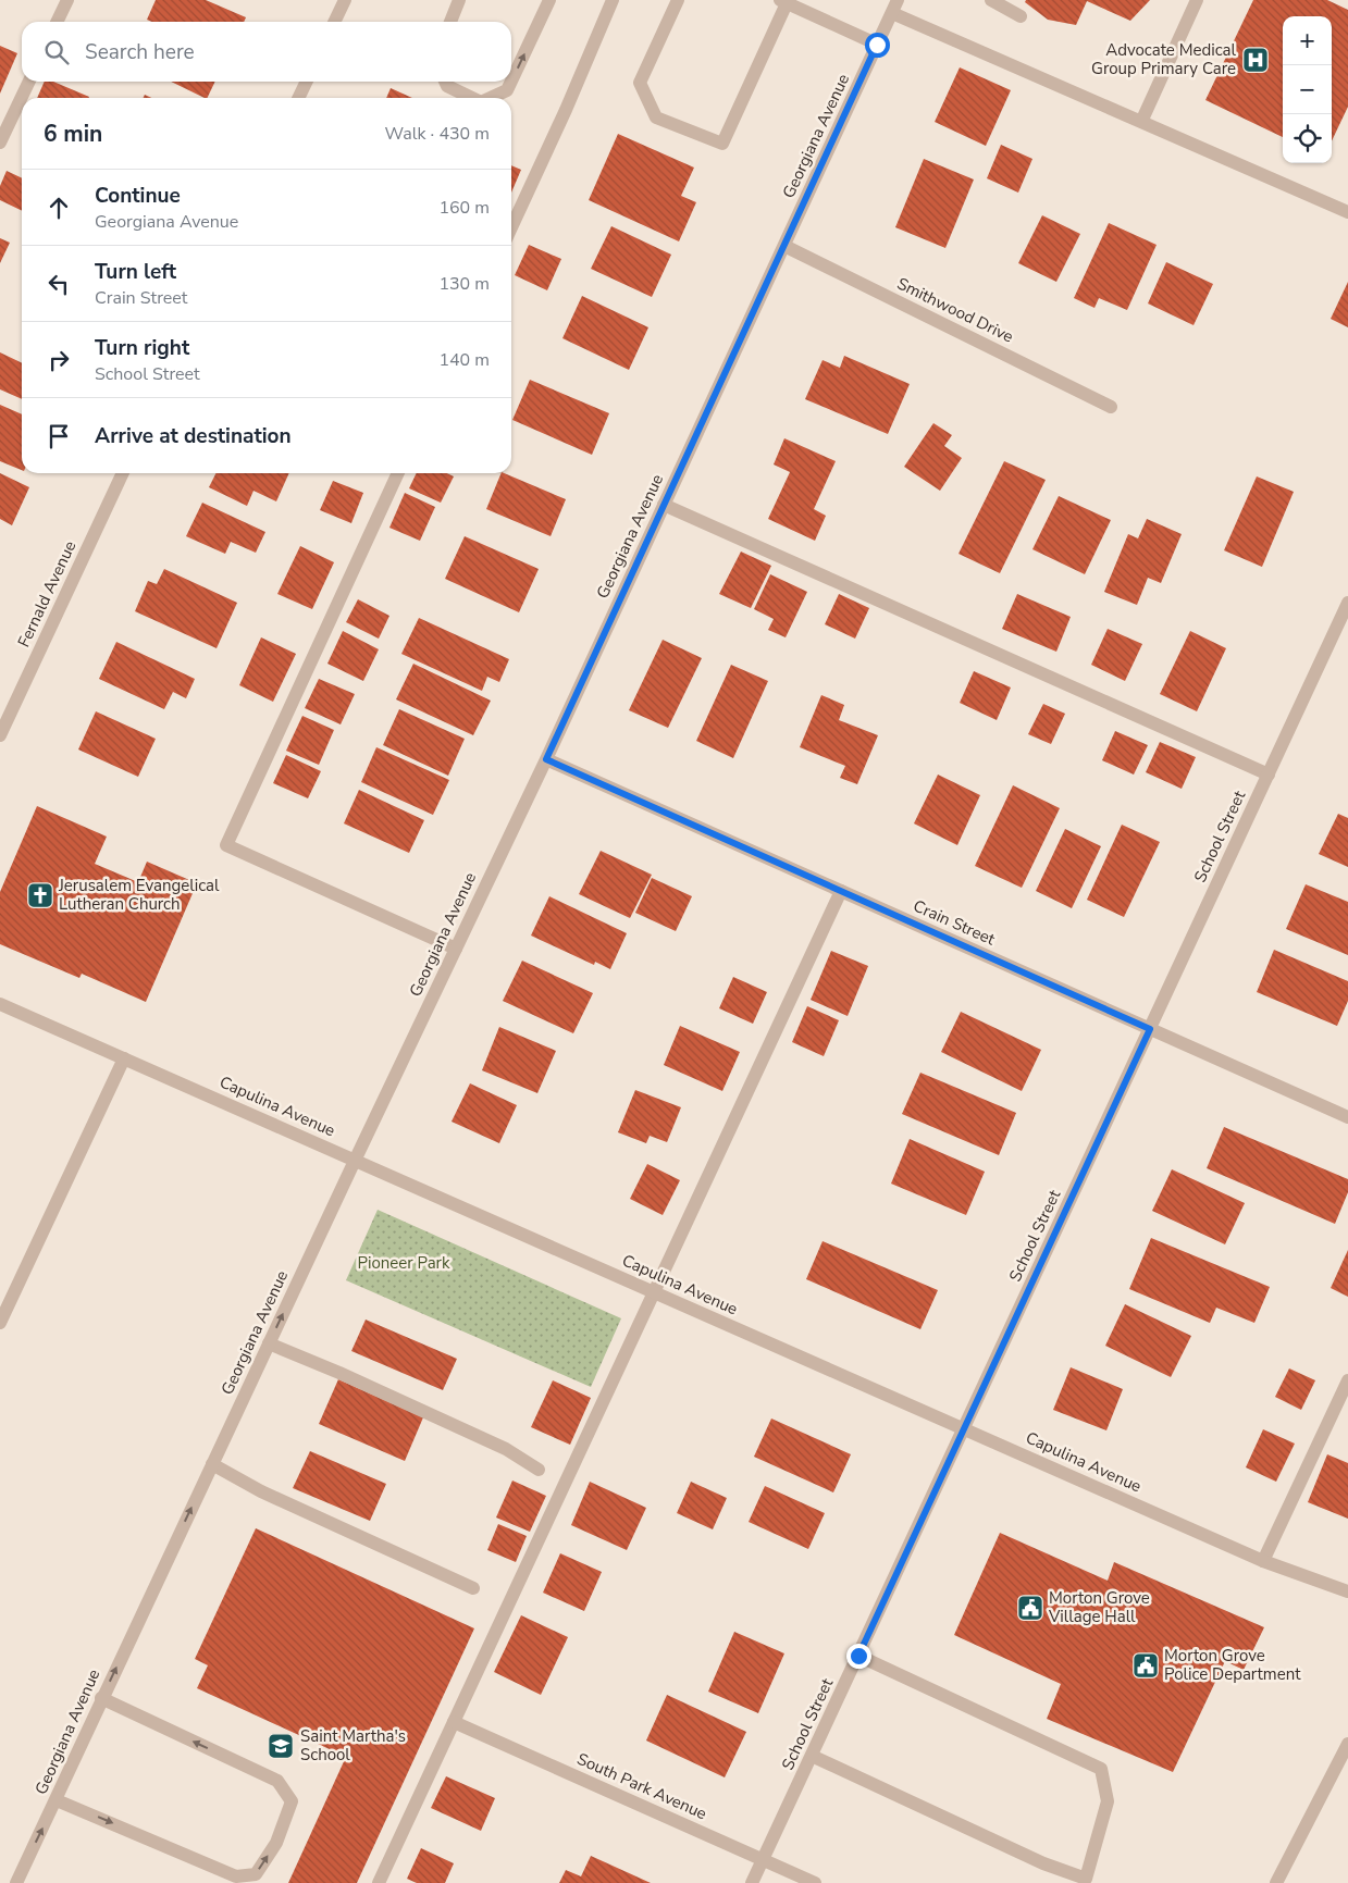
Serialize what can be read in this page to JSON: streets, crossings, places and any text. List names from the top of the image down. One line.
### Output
{"streets":{"street":["Georgiana Avenue","Smithwood Drive","Fernald Avenue","School Street","Crain Street","Capulina Avenue","South Park Avenue"]},"crossings":[["Georgiana Avenue","Smithwood Drive"],["Georgiana Avenue","Crain Street"],["Georgiana Avenue","Capulina Avenue"],["School Street","Crain Street"],["School Street","Capulina Avenue"],["School Street","South Park Avenue"]],"parks":["Pioneer Park"],"places":{"hospital":["Advocate Medical Group Primary Care"],"church":["Jerusalem Evangelical Lutheran Church"],"public building":["Morton Grove Village Hall","Morton Grove Police Department"],"school or university":["Saint Martha's School"]},"page":{"map_buttons":["+","−"],"search":"Search here","heading":["6 min","Walk · 430 m"],"list":[["Continue","Georgiana Avenue","160 m"],["Turn left","Crain Street","130 m"],["Turn right","School Street","140 m"],"Arrive at destination"]}}
